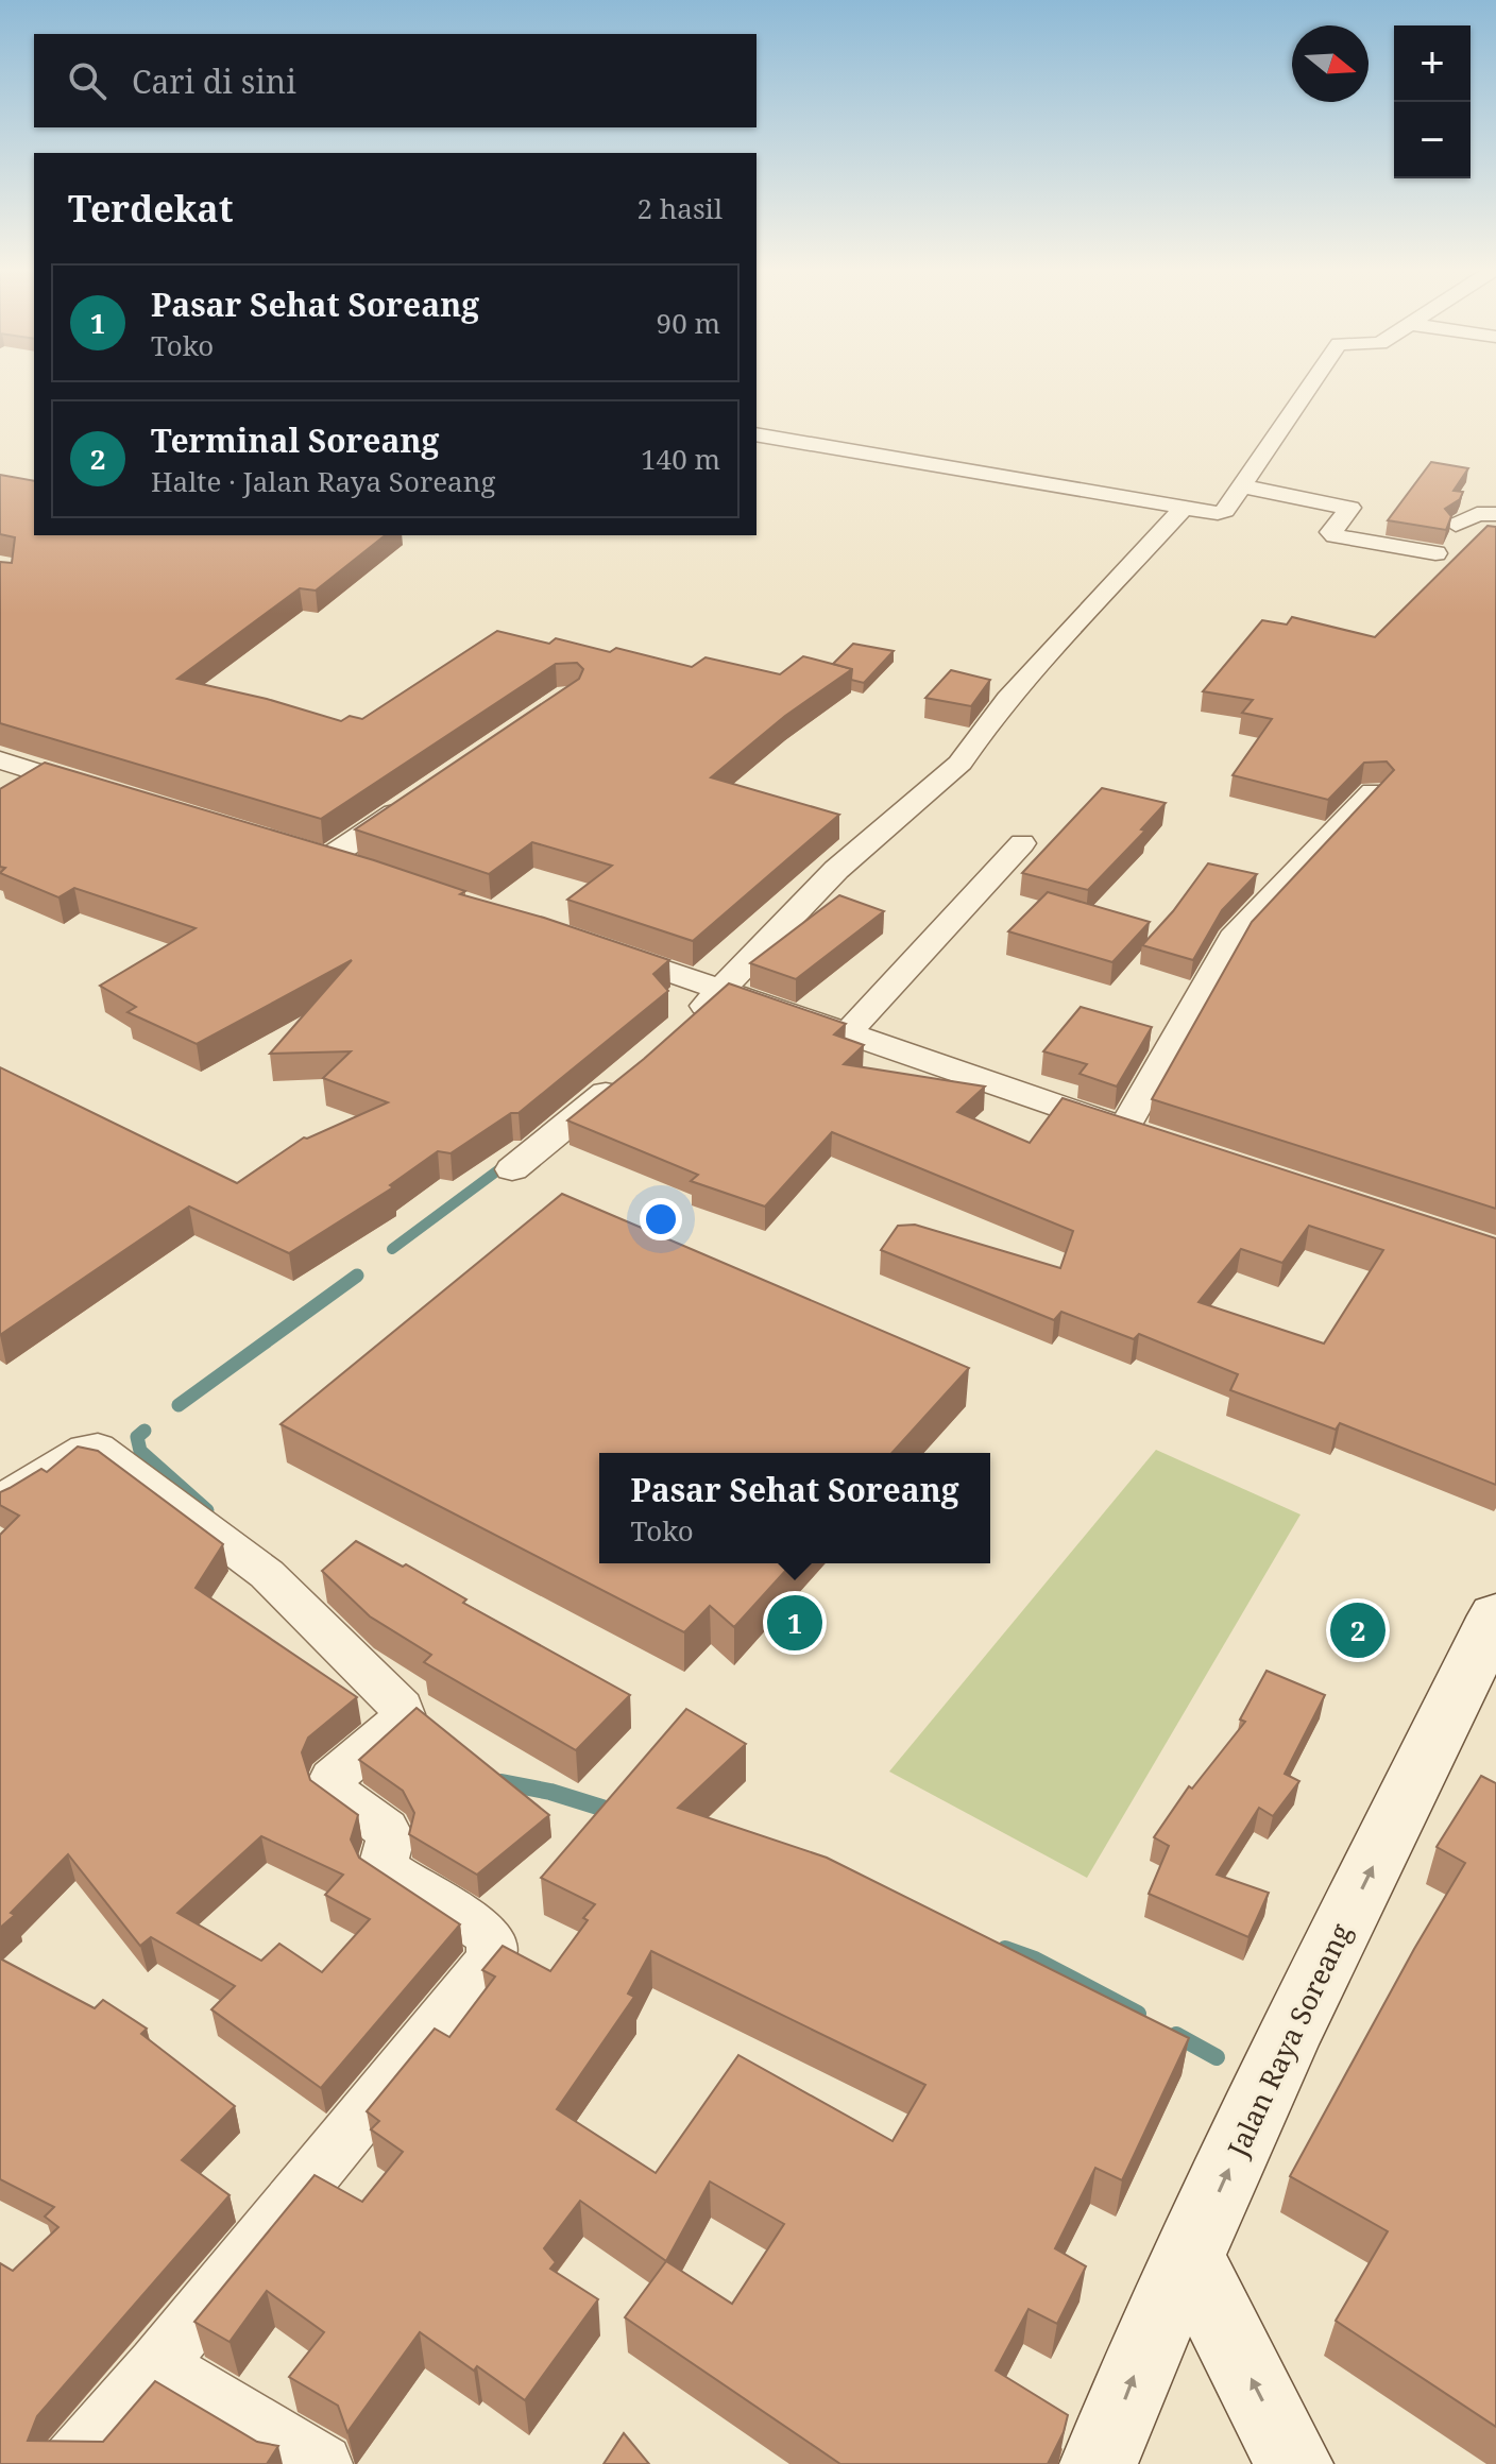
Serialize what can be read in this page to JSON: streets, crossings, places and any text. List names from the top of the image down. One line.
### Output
{"streets":{"main road":["Jalan Raya Soreang"]},"one_way":["Jalan Raya Soreang"],"north":"right","page":{"map_buttons":["+","−"],"search":"Cari di sini","heading":["Terdekat","2 hasil"],"list":[{"mark":"1","name":"Pasar Sehat Soreang","note":"Toko","value":"90 m"},{"mark":"2","name":"Terminal Soreang","note":"Halte · Jalan Raya Soreang","value":"140 m"}],"popup":["Pasar Sehat Soreang","Toko"],"pins":["1","2"]}}
